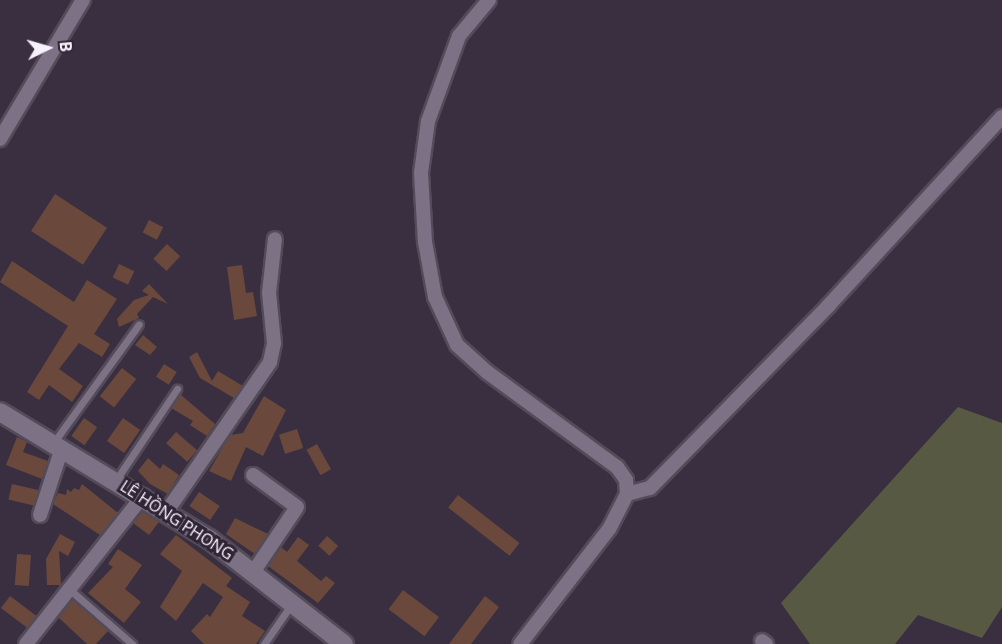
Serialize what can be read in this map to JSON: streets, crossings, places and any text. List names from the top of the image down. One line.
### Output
{"streets":{"street":["LÊ HỒNG PHONG"]},"north":"right"}
